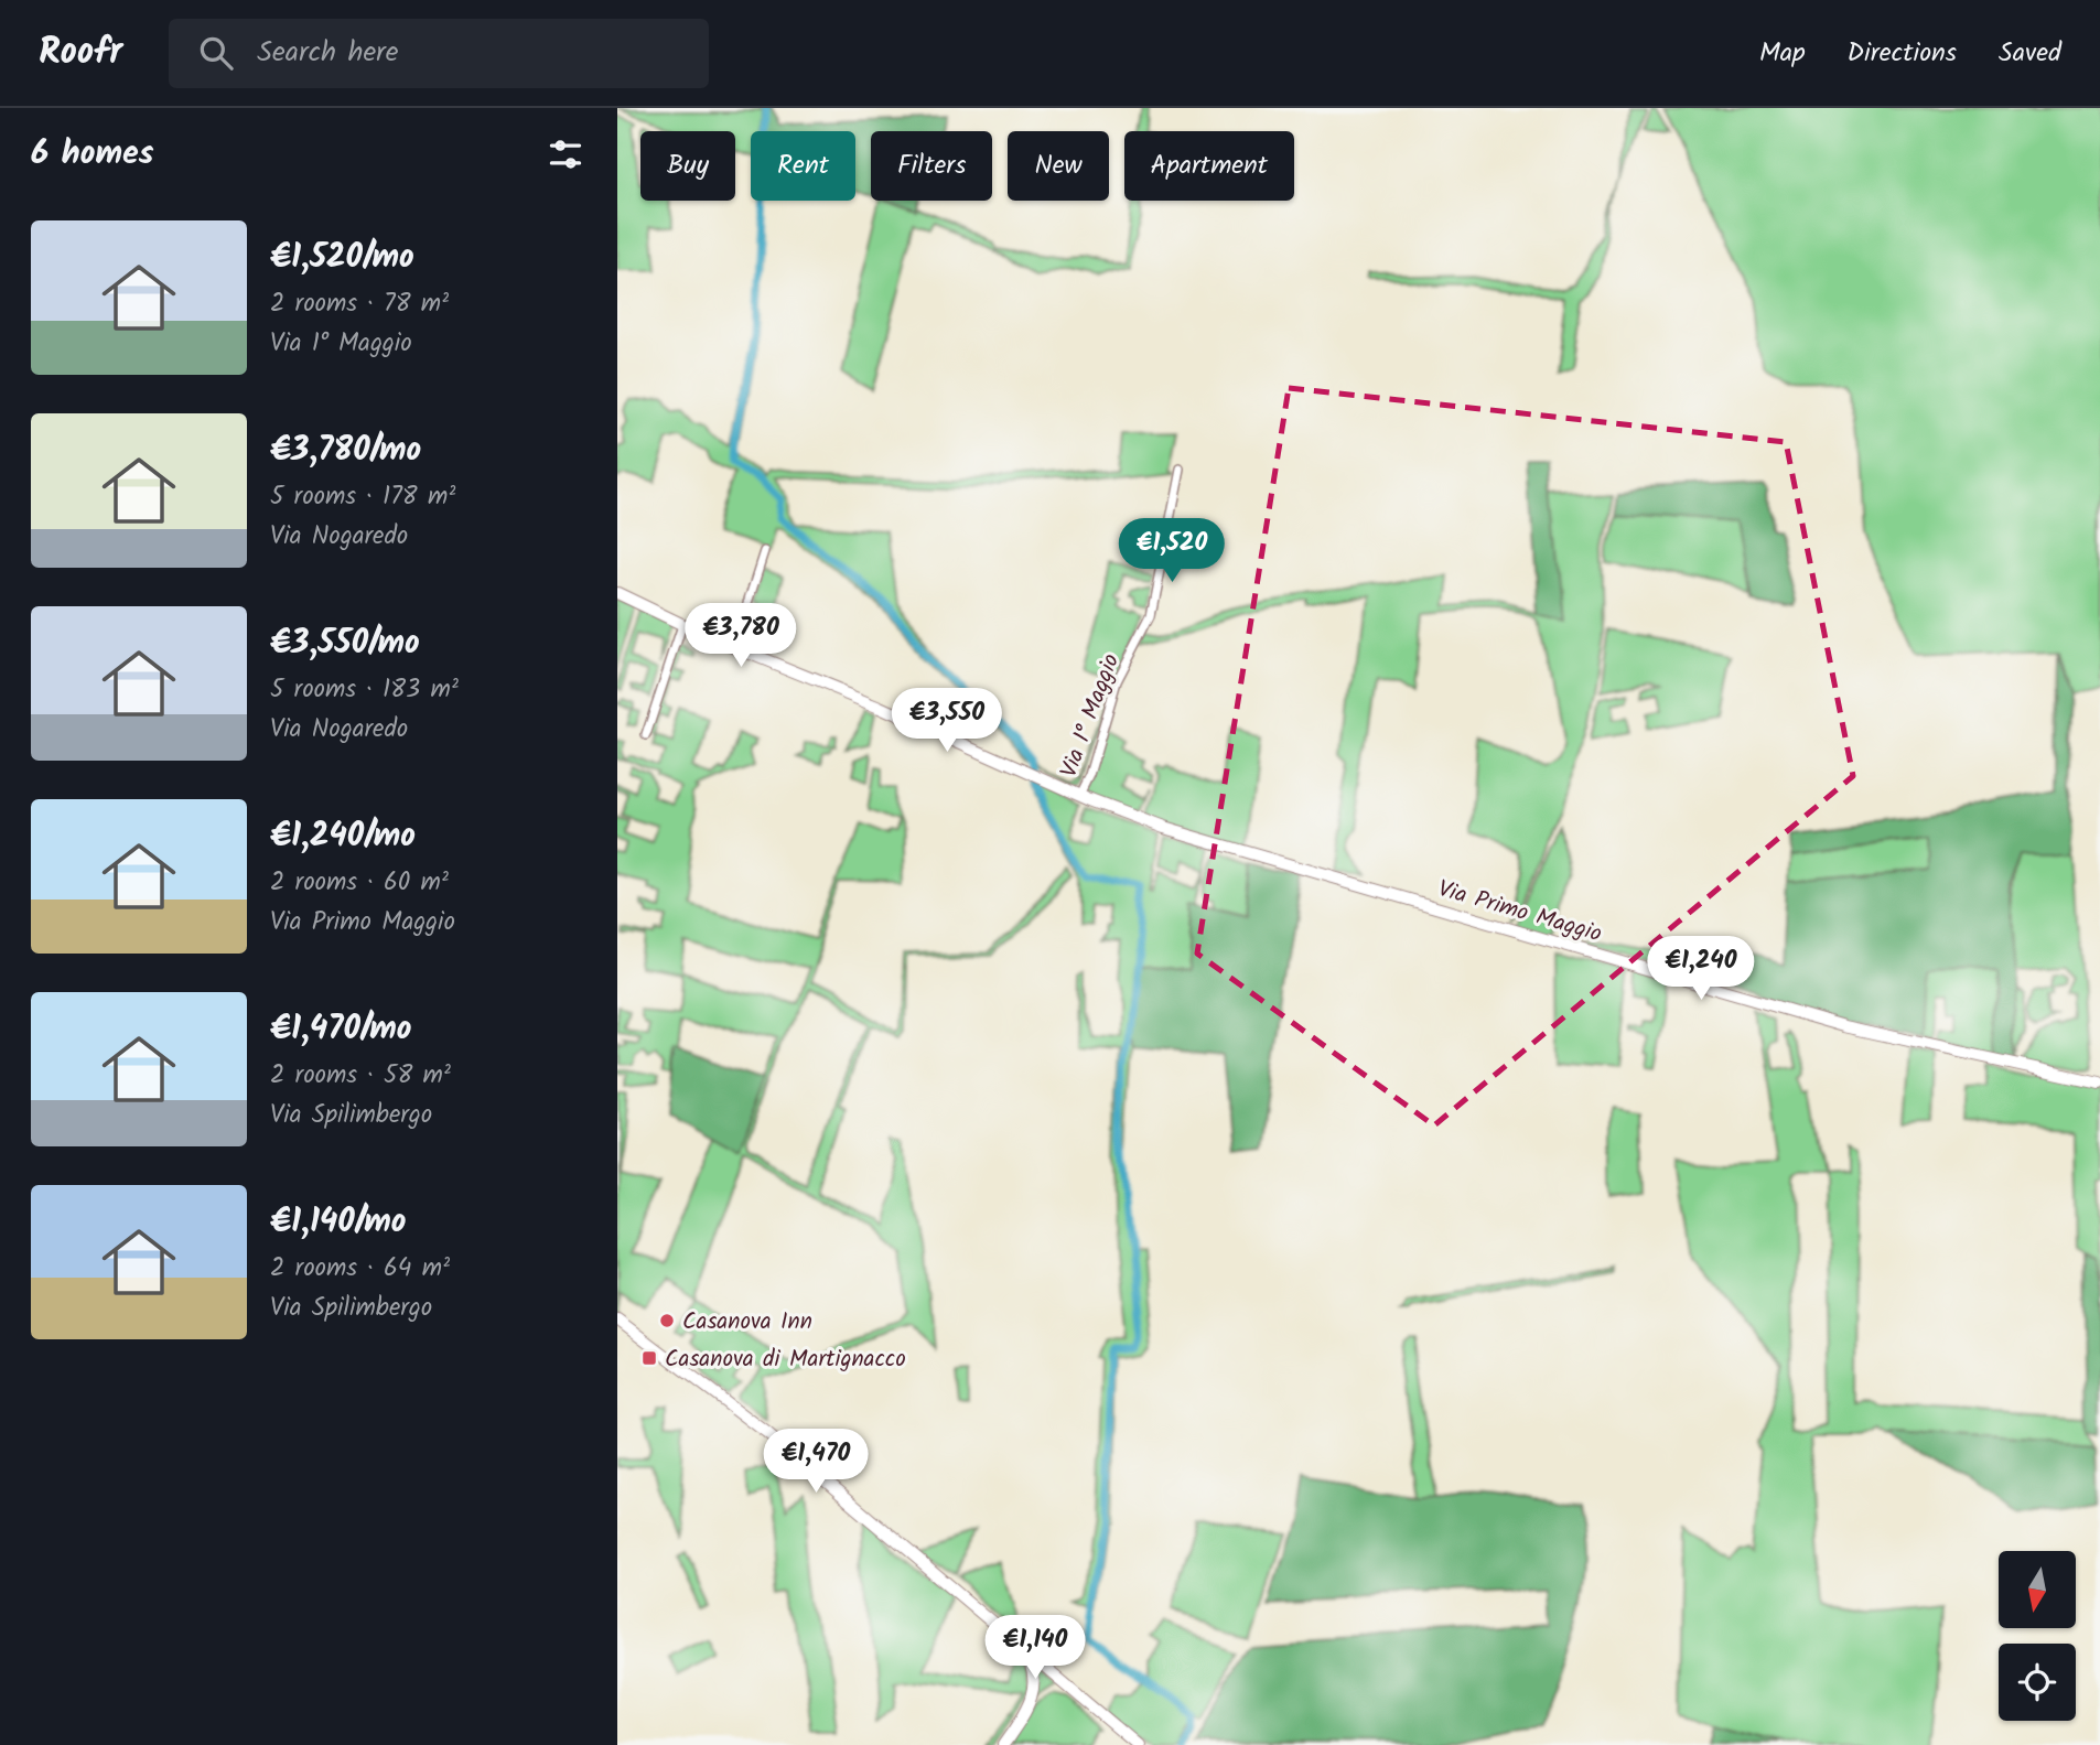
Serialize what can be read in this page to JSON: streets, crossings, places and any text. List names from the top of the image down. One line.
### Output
{"streets":{"street":["Via 1° Maggio","Via Primo Maggio"]},"crossings":[["Via 1° Maggio","Via Primo Maggio"]],"places":{"other":["Casanova Inn"],"transit":["Casanova di Martignacco"]},"north":"bottom","page":{"header":"Roofr","search":"Search here","nav":["Map","Directions","Saved"],"heading":"6 homes","chip":["Buy","Rent","Filters","New","Apartment"],"list":[{"name":"€1,520/mo","note":"2 rooms · 78 m² · Via 1° Maggio"},{"name":"€3,780/mo","note":"5 rooms · 178 m² · Via Nogaredo"},{"name":"€3,550/mo","note":"5 rooms · 183 m² · Via Nogaredo"},{"name":"€1,240/mo","note":"2 rooms · 60 m² · Via Primo Maggio"},{"name":"€1,470/mo","note":"2 rooms · 58 m² · Via Spilimbergo"},{"name":"€1,140/mo","note":"2 rooms · 64 m² · Via Spilimbergo"}],"price":["€1,520","€3,780","€3,550","€1,240","€1,470","€1,140"]}}
